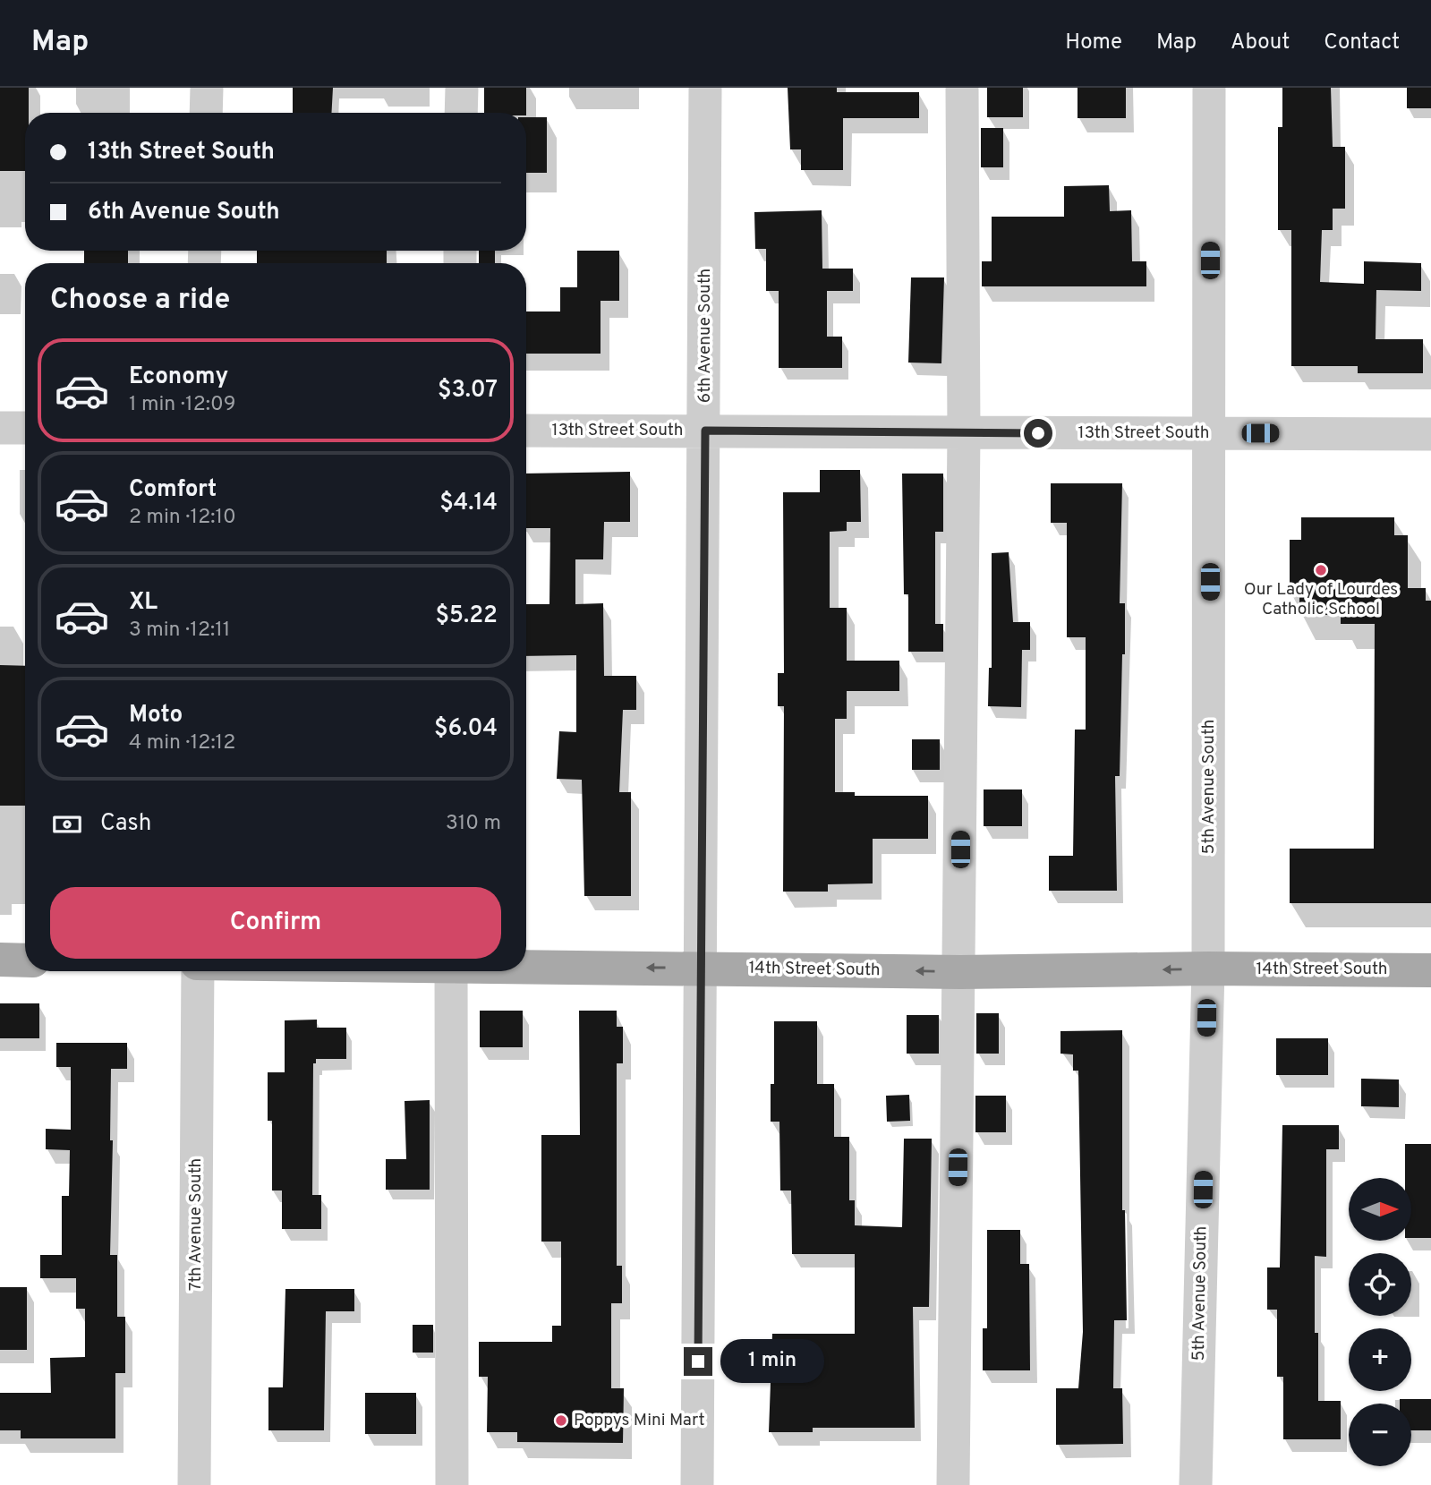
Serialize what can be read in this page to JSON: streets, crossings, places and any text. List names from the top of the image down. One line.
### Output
{"streets":{"main road":["14th Street South"],"street":["6th Avenue South","13th Street South","5th Avenue South","7th Avenue South"]},"crossings":[["6th Avenue South","13th Street South"],["6th Avenue South","14th Street South"],["13th Street South","5th Avenue South"],["5th Avenue South","14th Street South"]],"one_way":["14th Street South"],"places":["Our Lady of Lourdes Catholic School","Poppys Mini Mart"],"north":"right","page":{"header":"Map","nav":["Home","Map","About","Contact"],"banner":["13th Street South","6th Avenue South"],"heading":"Choose a ride","list":[{"name":"Economy","note":"1 min · 12:09","value":"$3.07"},{"name":"Comfort","note":"2 min · 12:10","value":"$4.14"},{"name":"XL","note":"3 min · 12:11","value":"$5.22"},{"name":"Moto","note":"4 min · 12:12","value":"$6.04"}],"pay":["Cash","310 m"],"buttons":"Confirm","map_buttons":["+","−"],"bubble":"1 min"}}
